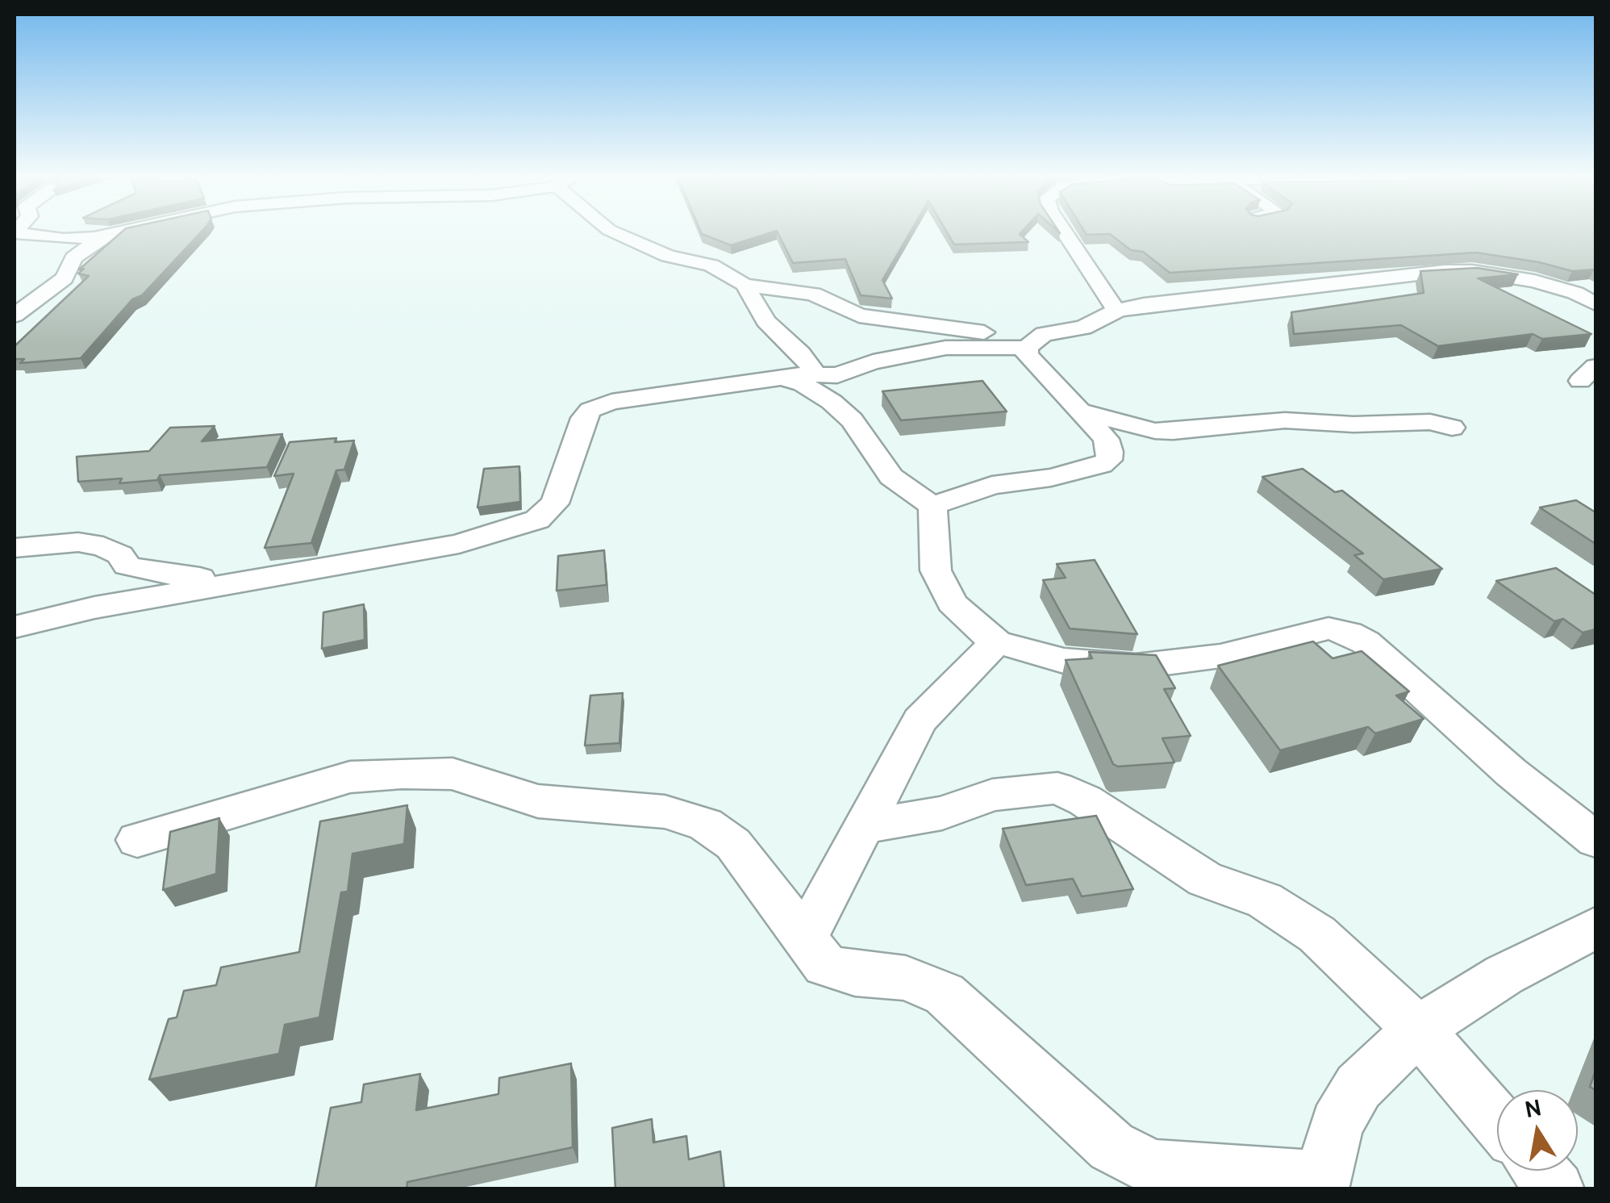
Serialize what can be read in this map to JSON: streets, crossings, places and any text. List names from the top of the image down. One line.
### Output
{"north":"top"}
